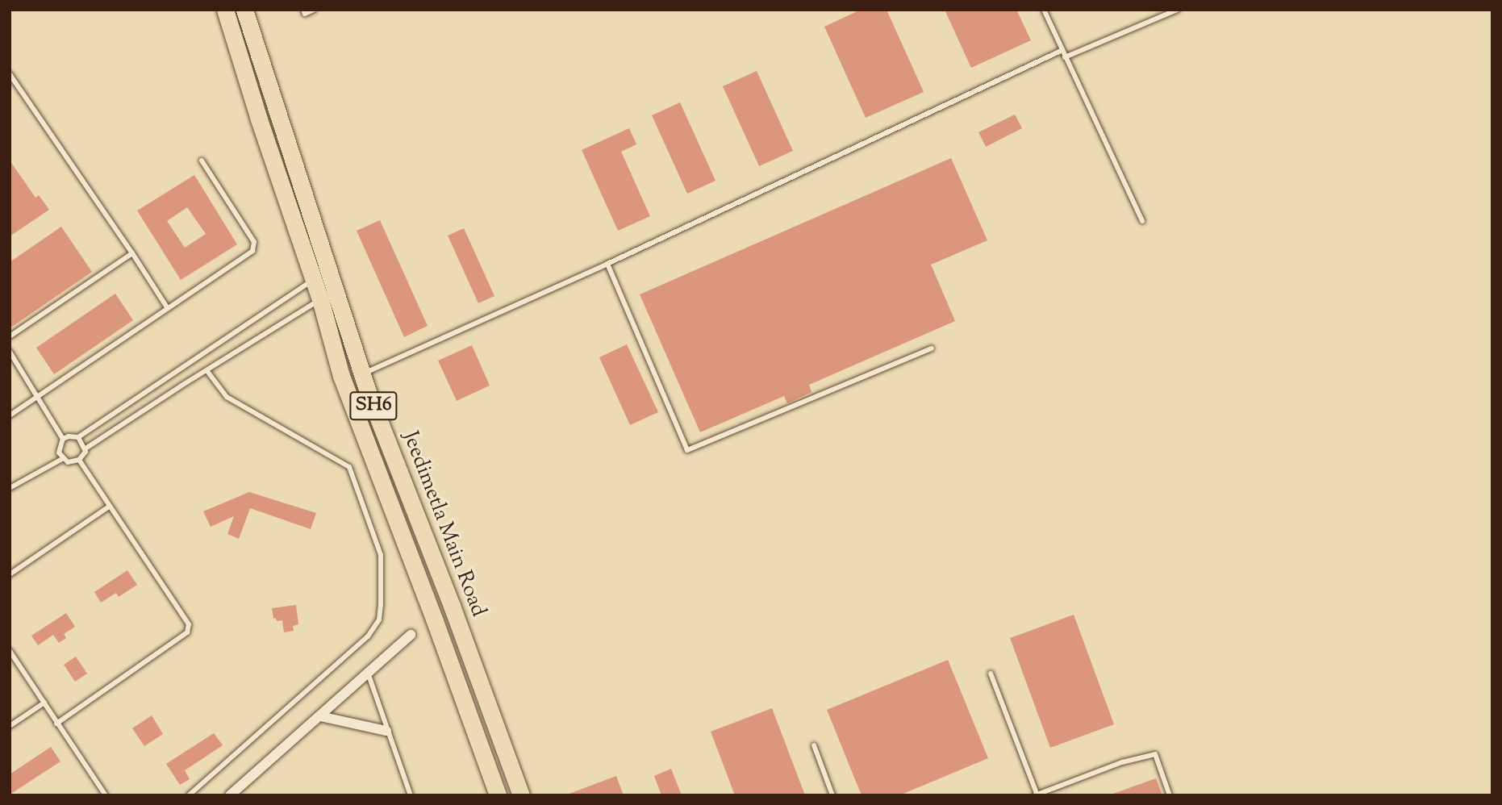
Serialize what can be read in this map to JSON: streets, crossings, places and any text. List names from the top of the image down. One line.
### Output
{"streets":{"main road":["SH6","Jeedimetla Main Road"]}}
